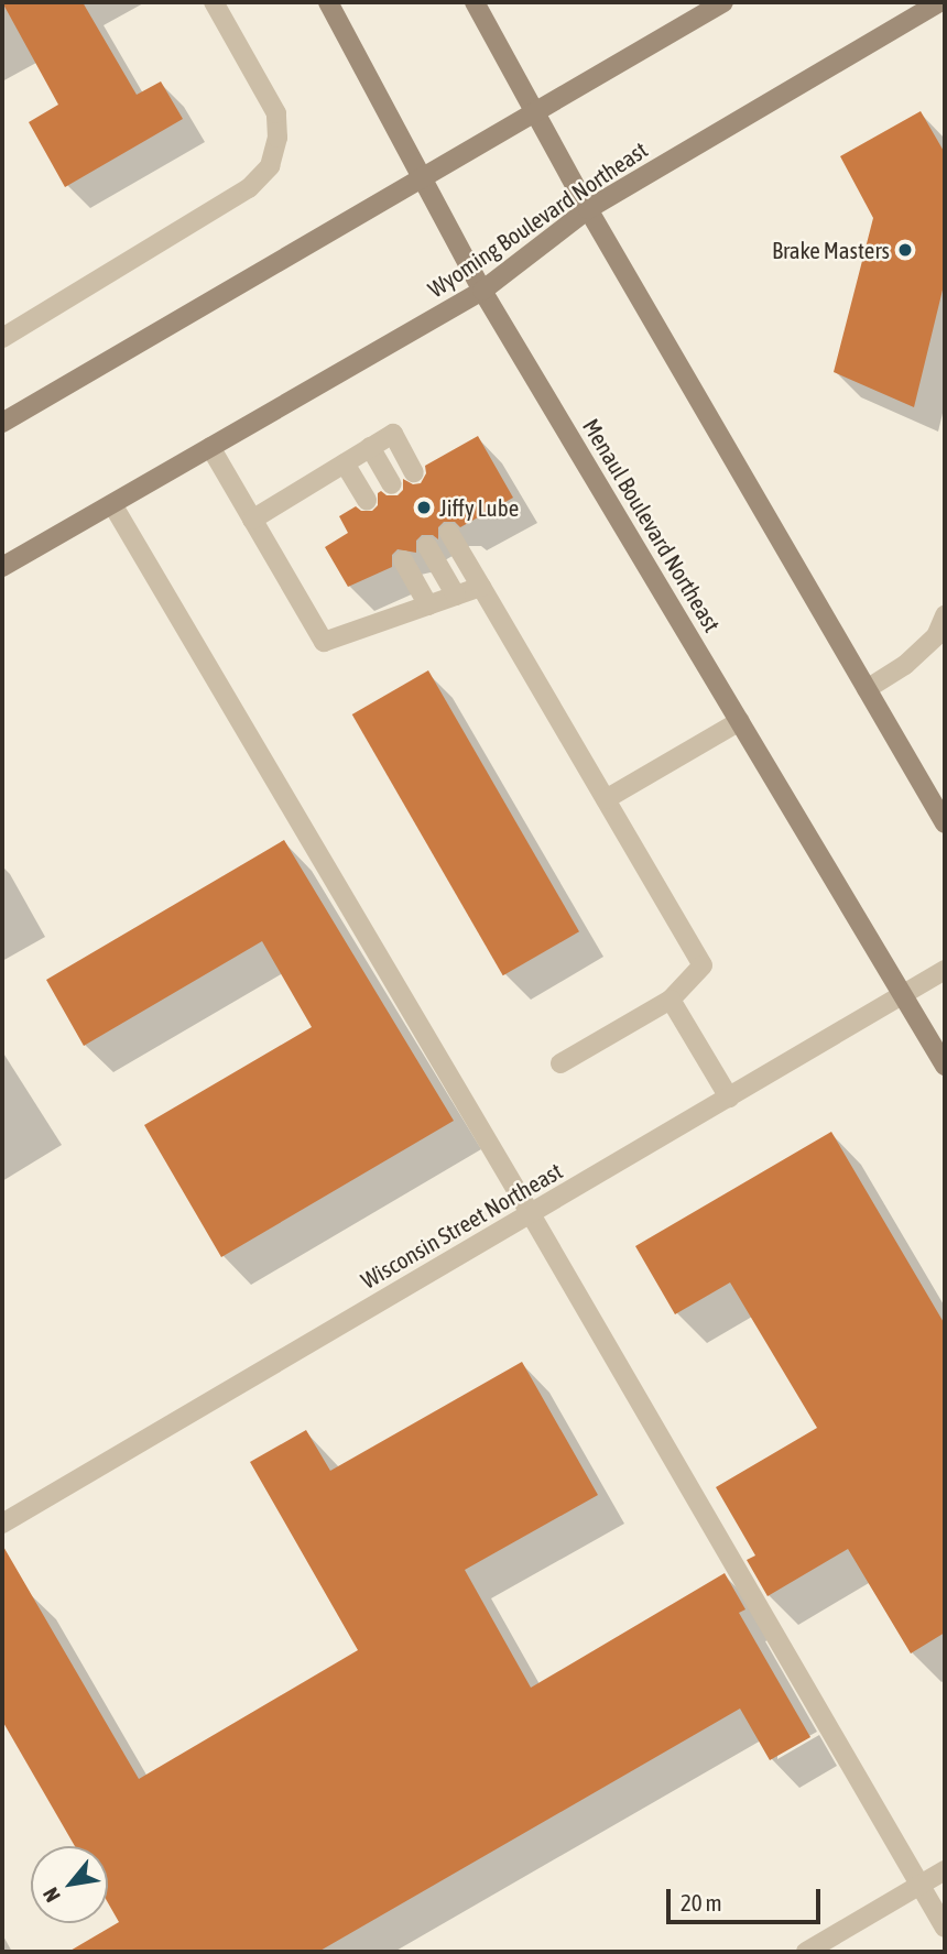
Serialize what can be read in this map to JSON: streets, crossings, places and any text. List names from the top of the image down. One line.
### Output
{"streets":{"main road":["Wyoming Boulevard Northeast","Menaul Boulevard Northeast"],"street":["Wisconsin Street Northeast"]},"crossings":[["Wyoming Boulevard Northeast","Menaul Boulevard Northeast"],["Menaul Boulevard Northeast","Wisconsin Street Northeast"]],"places":["Brake Masters","Jiffy Lube"],"scale_bar":"20 m","north":"bottom left"}
